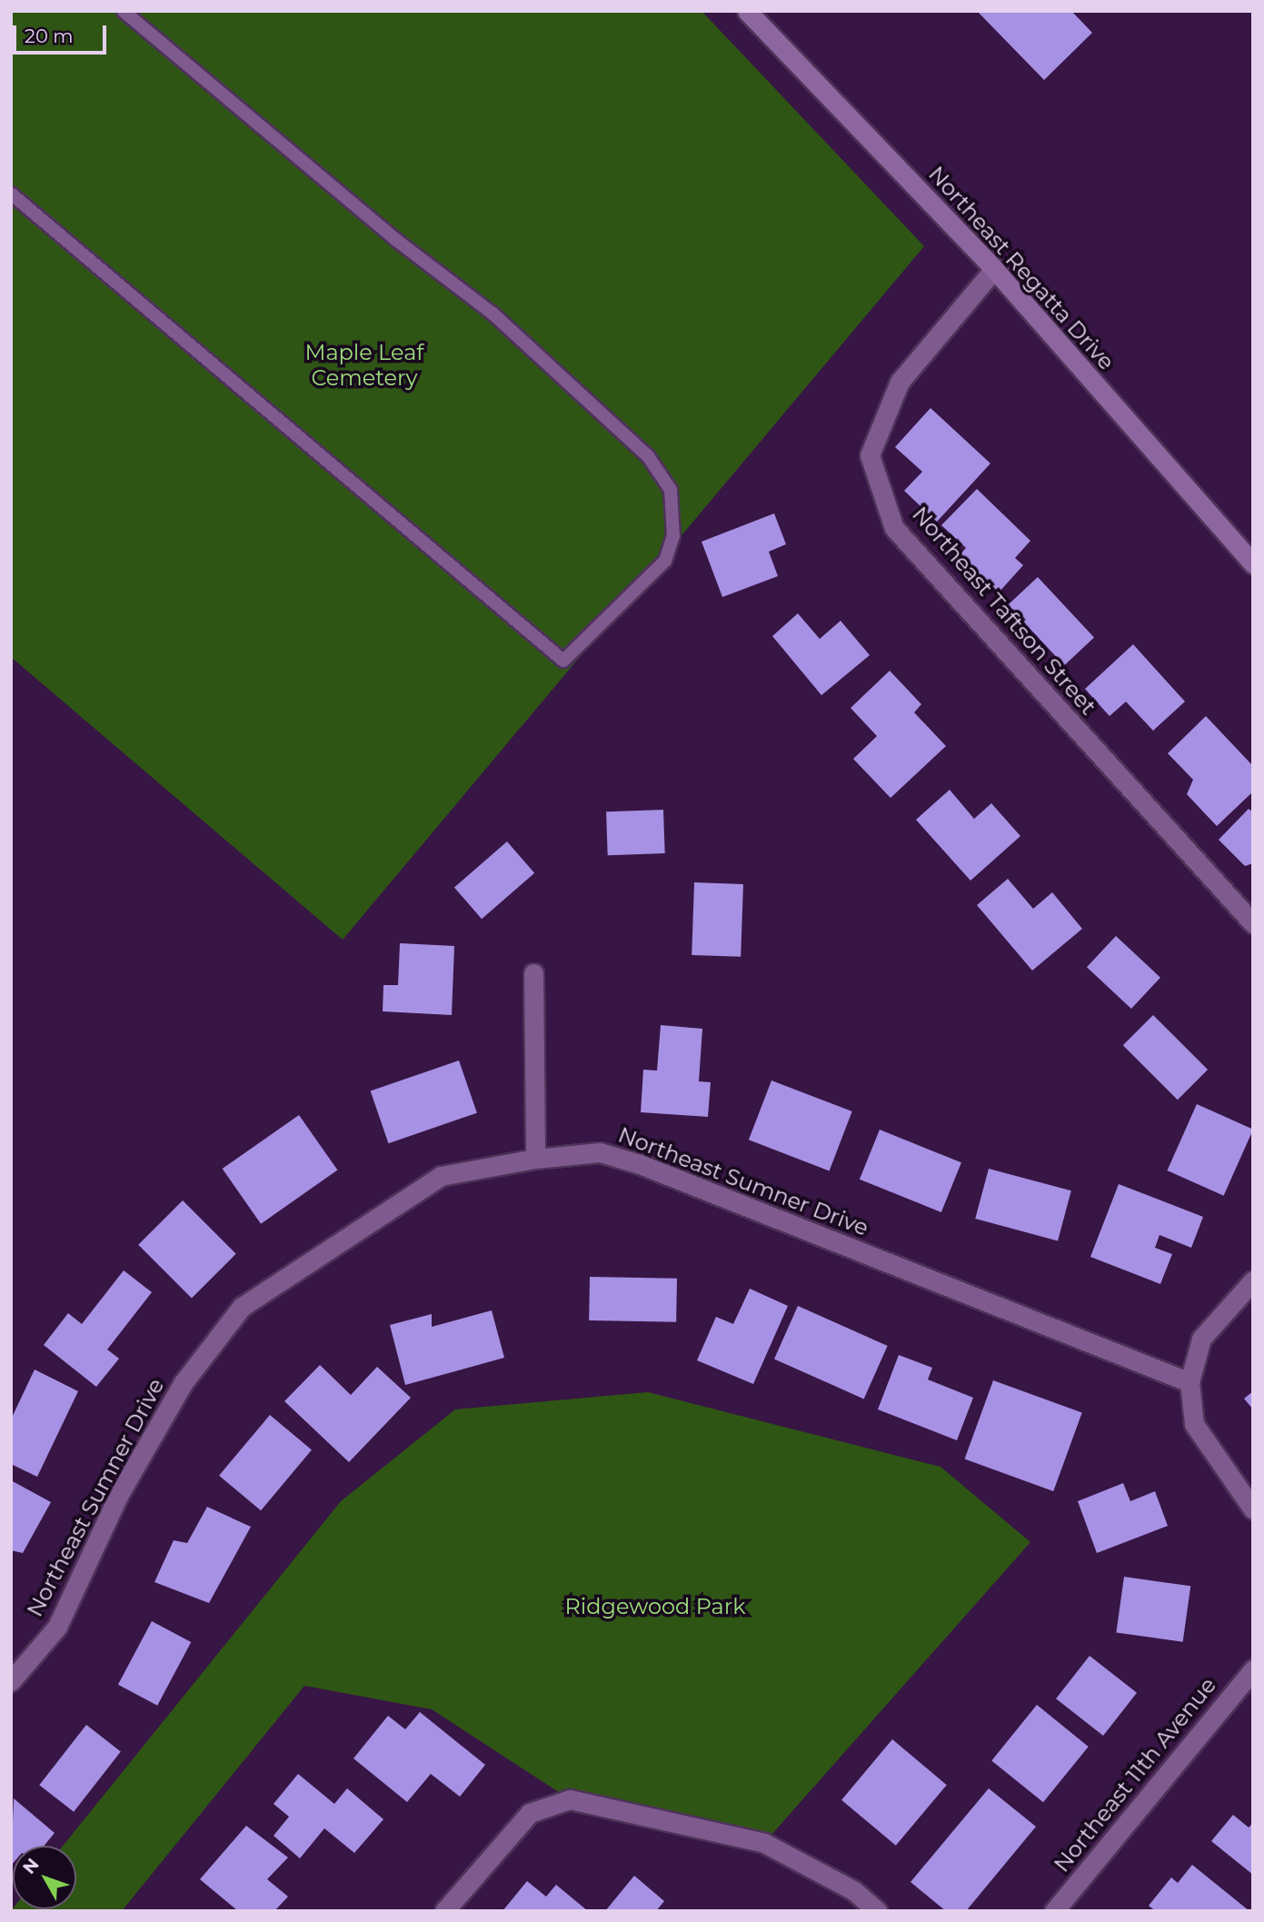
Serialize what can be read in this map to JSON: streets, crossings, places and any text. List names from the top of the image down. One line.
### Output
{"streets":{"main road":["Northeast Regatta Drive"],"street":["Northeast Taftson Street","Northeast Sumner Drive","Northeast 11th Avenue"]},"crossings":[["Northeast Regatta Drive","Northeast Taftson Street"]],"parks":["Maple Leaf Cemetery","Ridgewood Park"],"scale_bar":"20 m","north":"top left"}
